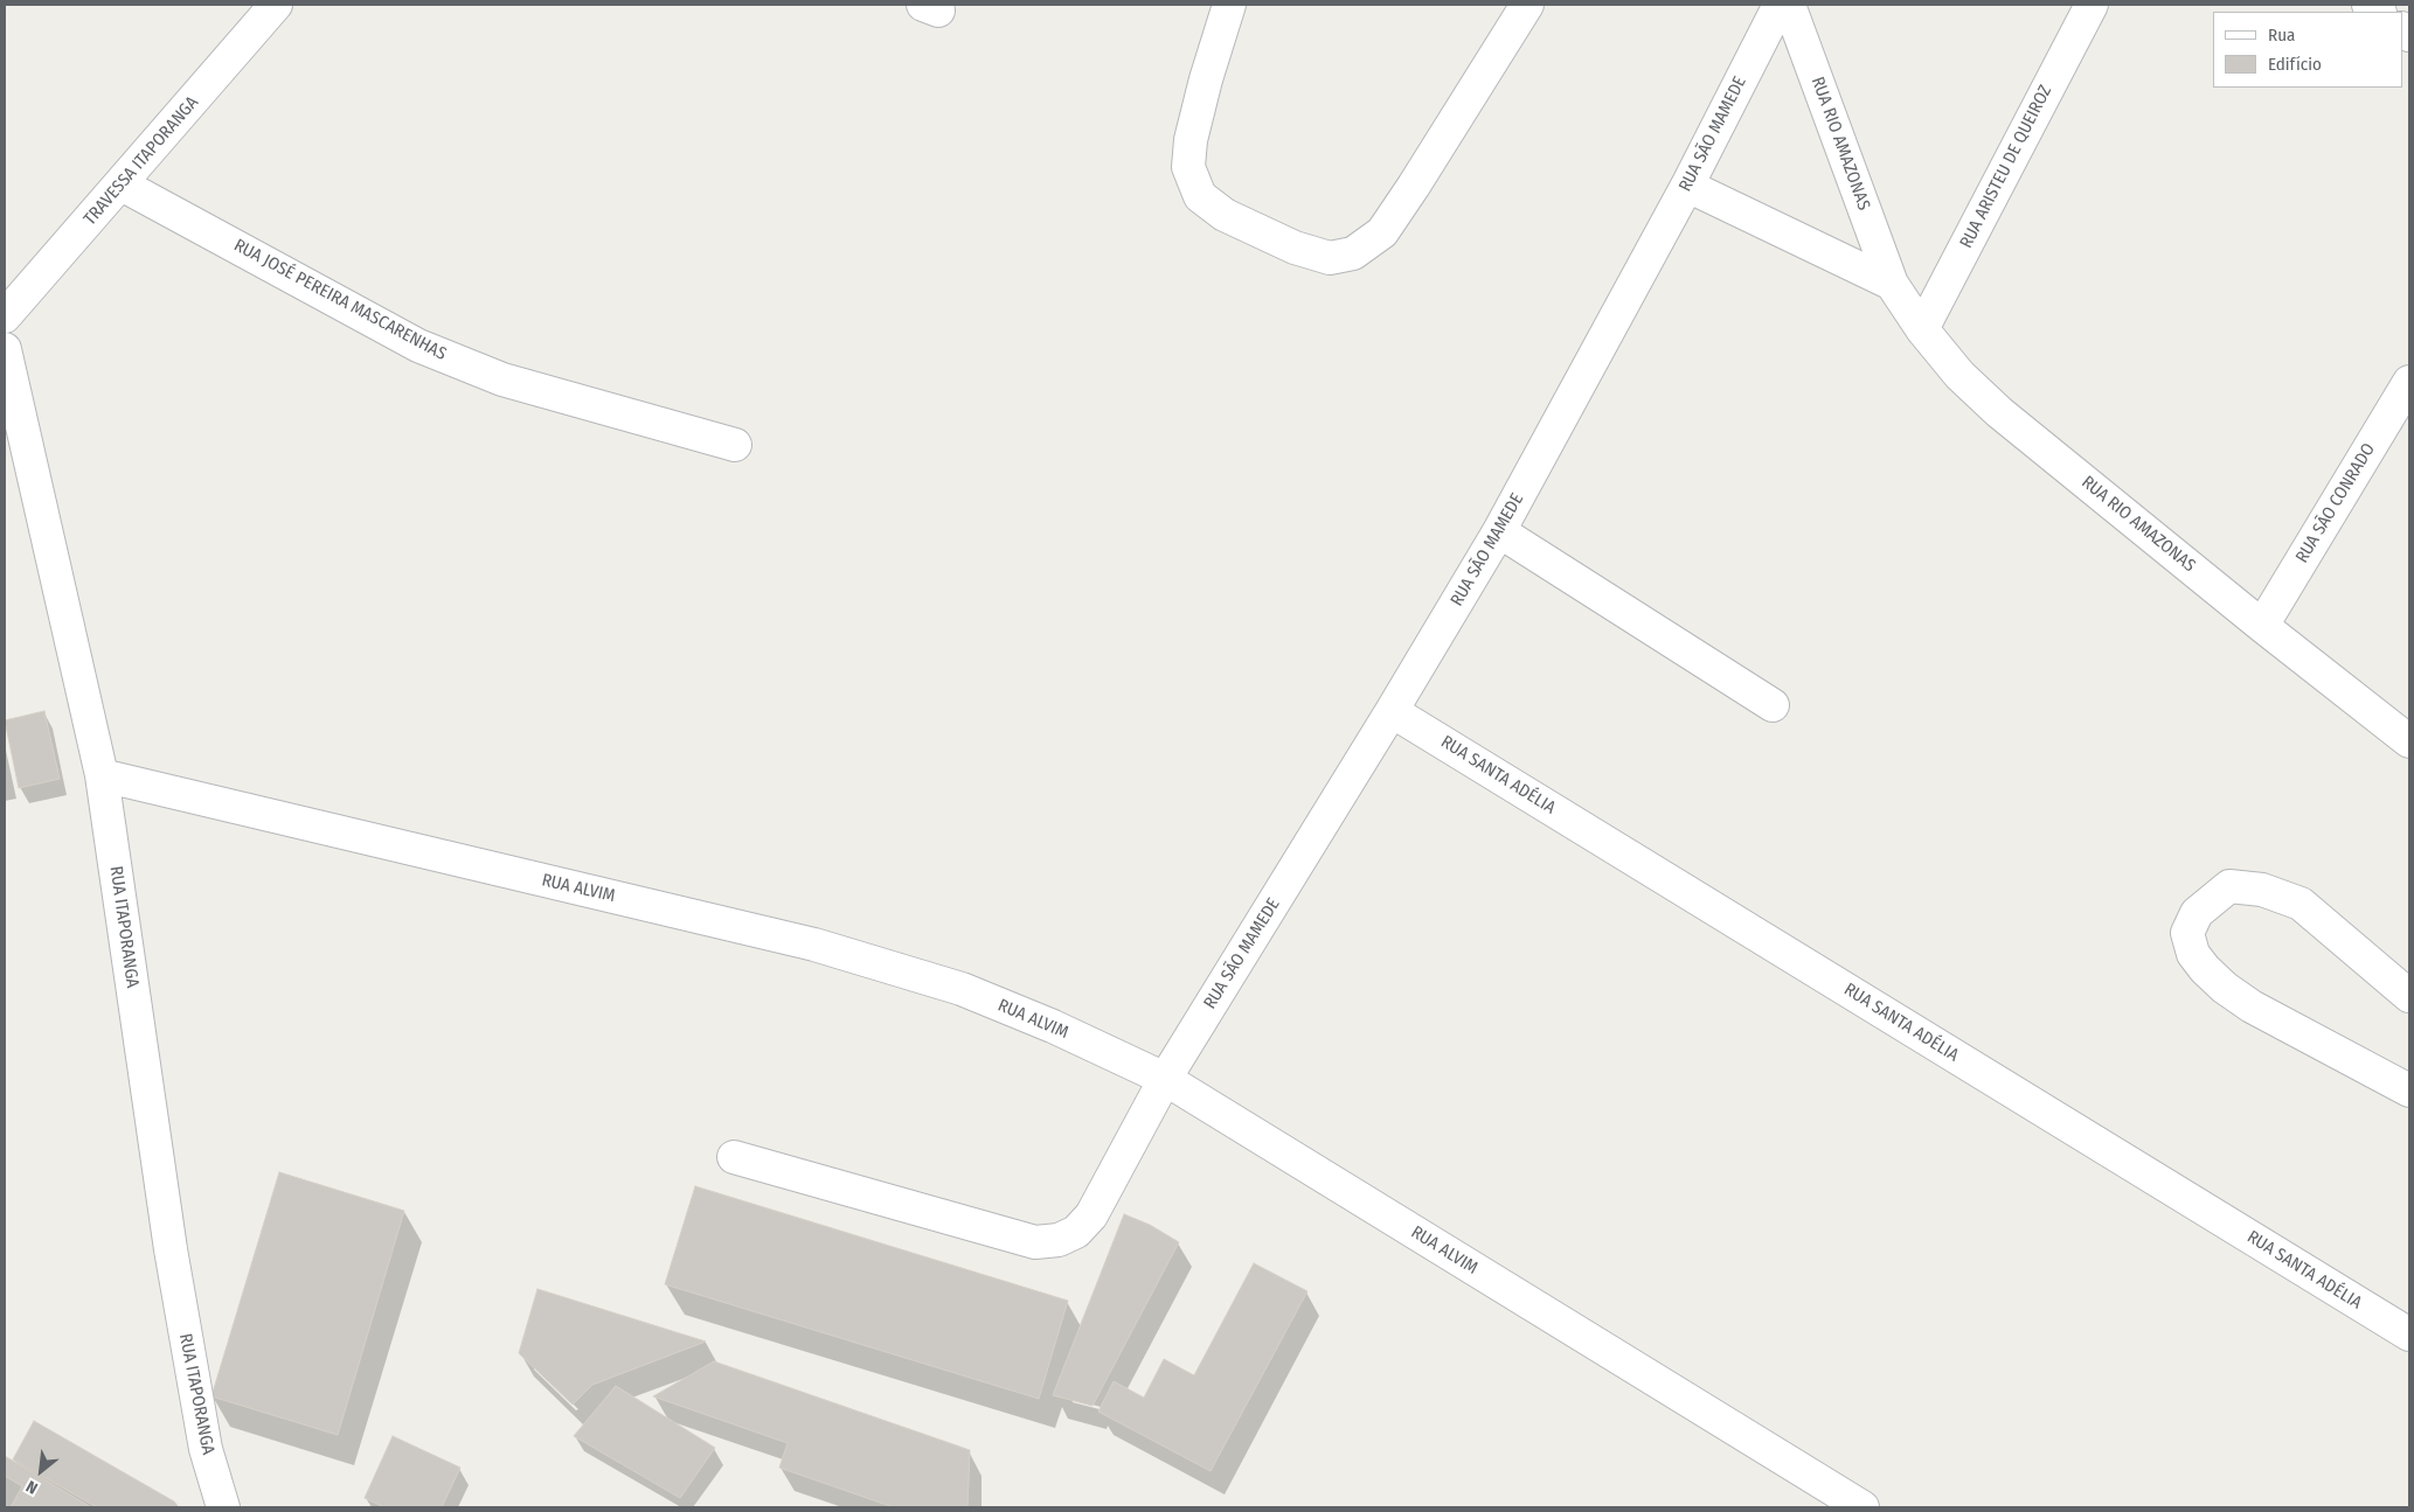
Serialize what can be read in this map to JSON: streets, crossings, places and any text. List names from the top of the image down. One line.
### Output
{"streets":{"street":["RUA SÃO MAMEDE","RUA RIO AMAZONAS","TRAVESSA ITAPORANGA","RUA ARISTEU DE QUEIROZ","RUA JOSÉ PEREIRA MASCARENHAS","RUA SÃO CONRADO","RUA SANTA ADÉLIA","RUA ALVIM","RUA ITAPORANGA"]},"crossings":[["RUA SÃO MAMEDE","RUA SANTA ADÉLIA"],["RUA SÃO MAMEDE","RUA ALVIM"],["RUA RIO AMAZONAS","RUA ARISTEU DE QUEIROZ"],["RUA RIO AMAZONAS","RUA SÃO CONRADO"],["TRAVESSA ITAPORANGA","RUA JOSÉ PEREIRA MASCARENHAS"],["RUA ALVIM","RUA ITAPORANGA"]],"legend":["Rua","Edifício"],"north":"bottom left"}
